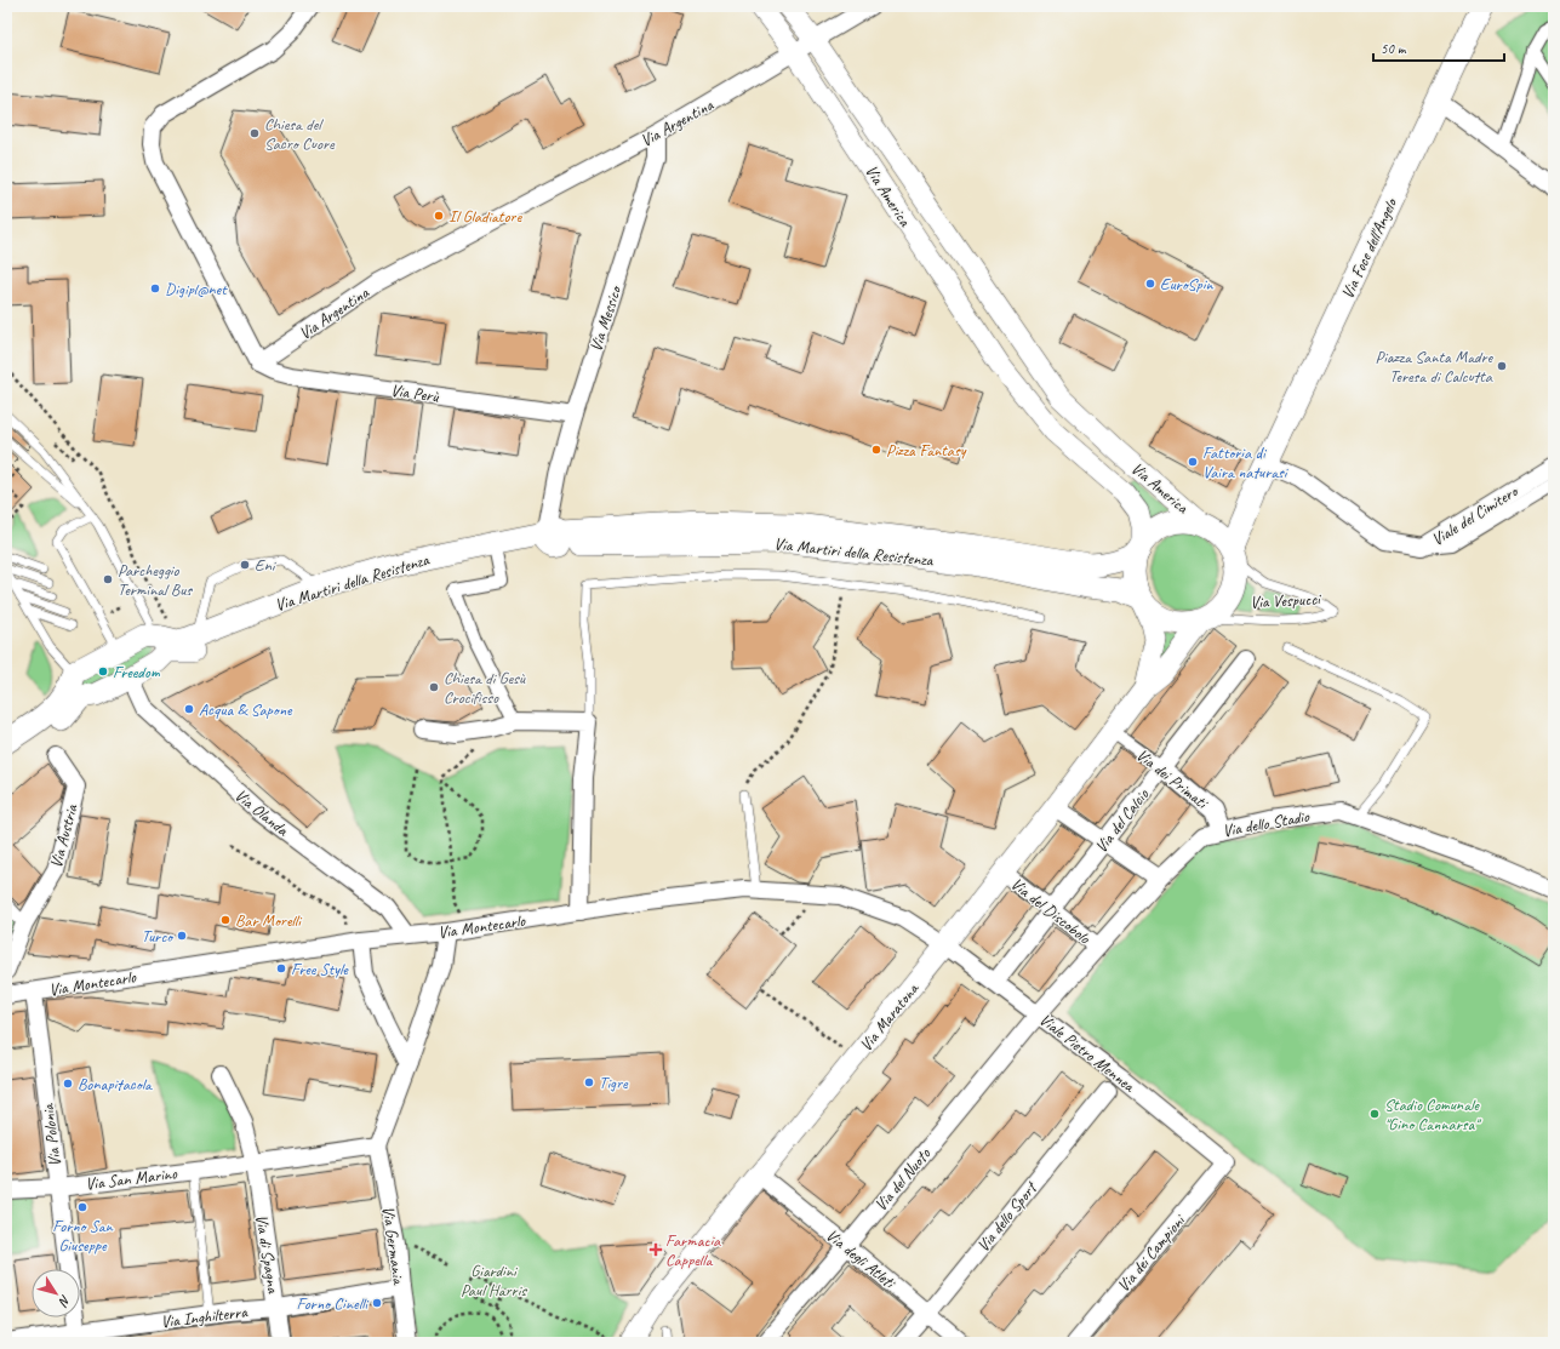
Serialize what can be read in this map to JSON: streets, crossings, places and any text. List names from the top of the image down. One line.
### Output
{"streets":{"main road":["Via Foce dell'Angelo","Via Martiri della Resistenza"],"street":["Via Argentina","Via America","Via Messico","Via Perù","Viale del Cimitero","Via dei Primati","Via Olanda","Via del Calcio","Via dello Stadio","Via Austria","Via del Discobolo","Via Montecarlo","Via Maratona","Viale Pietro Mennea","Via Polonia","Via San Marino","Via del Nuoto","Via dello Sport","Via Germania","Via di Spagna","Via dei Campioni","Via degli Atleti","Via Inghilterra"],"lane":["Via Vespucci"]},"crossings":[["Via Argentina","Via America"],["Via Argentina","Via Messico"],["Via Argentina","Via Perù"],["Via America","Via Foce dell'Angelo"],["Via America","Via Martiri della Resistenza"],["Via America","Via Vespucci"],["Via America","Via Maratona"],["Via Foce dell'Angelo","Viale del Cimitero"],["Via Foce dell'Angelo","Via Martiri della Resistenza"],["Via Foce dell'Angelo","Via Vespucci"],["Via Foce dell'Angelo","Via Maratona"],["Via Messico","Via Perù"],["Via Messico","Via Martiri della Resistenza"],["Via Martiri della Resistenza","Via Vespucci"],["Via Martiri della Resistenza","Via Maratona"],["Via Vespucci","Via Maratona"],["Via dei Primati","Via del Calcio"],["Via dei Primati","Via dello Stadio"],["Via dei Primati","Via Maratona"],["Via Olanda","Via Montecarlo"],["Via del Calcio","Via del Discobolo"],["Via del Calcio","Viale Pietro Mennea"],["Via dello Stadio","Via del Discobolo"],["Via dello Stadio","Viale Pietro Mennea"],["Via dello Stadio","Via del Nuoto"],["Via Austria","Via Montecarlo"],["Via del Discobolo","Via Maratona"],["Via Montecarlo","Via Maratona"],["Via Montecarlo","Viale Pietro Mennea"],["Via Montecarlo","Via Polonia"],["Via Maratona","Viale Pietro Mennea"],["Via Maratona","Via degli Atleti"],["Viale Pietro Mennea","Via del Nuoto"],["Viale Pietro Mennea","Via dei Campioni"],["Via Polonia","Via San Marino"],["Via San Marino","Via Germania"],["Via San Marino","Via di Spagna"],["Via del Nuoto","Via degli Atleti"],["Via dello Sport","Via degli Atleti"],["Via Germania","Via Inghilterra"],["Via di Spagna","Via Inghilterra"]],"parks":["Giardini Paul Harris"],"places":{"other":["Chiesa del Sacro Cuore","Il Gladiatore","EuroSpin","Digipl@net","Piazza Santa Madre Teresa di Calcutta","Pizza Fantasy","Fattoria di Vaira naturasi","Eni","Parcheggio Terminal Bus","Freedom","Chiesa di Gesù Crocifisso","Acqua & Sapone","Bar Morelli","Turco","Free Style","Tigre","Bonapitacola","Stadio Comunale \"Gino Cannarsa\"","Forno San Giuseppe","Forno Cinelli"],"health":["Farmacia Cappella"]},"scale_bar":"50 m","north":"bottom right"}
